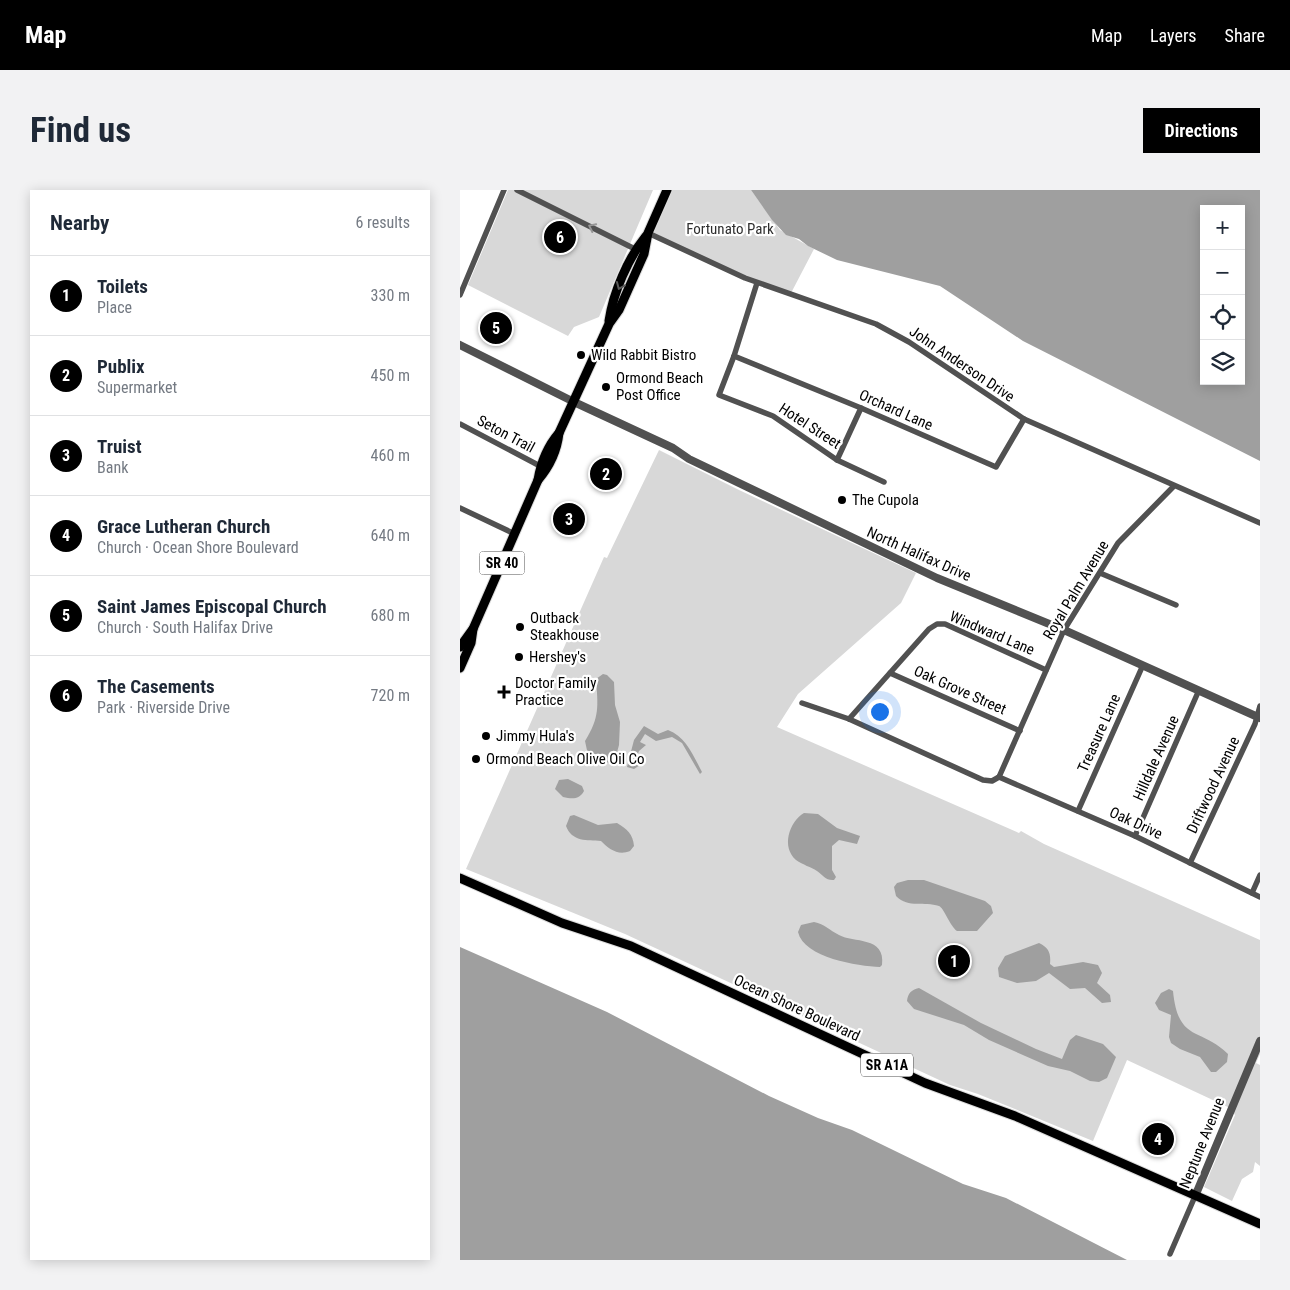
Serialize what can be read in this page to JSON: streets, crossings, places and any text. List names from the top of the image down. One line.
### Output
{"streets":{"main road":["SR 40","Ocean Shore Boulevard","SR A1A"],"street":["John Anderson Drive","Orchard Lane","Hotel Street","Seton Trail","North Halifax Drive","Royal Palm Avenue","Windward Lane","Oak Grove Street","Treasure Lane","Hilldale Avenue","Driftwood Avenue","Oak Drive","Neptune Avenue"]},"crossings":[["John Anderson Drive","Orchard Lane"],["John Anderson Drive","Hotel Street"],["John Anderson Drive","SR 40"],["John Anderson Drive","Royal Palm Avenue"],["Orchard Lane","Hotel Street"],["Seton Trail","SR 40"],["North Halifax Drive","SR 40"],["North Halifax Drive","Royal Palm Avenue"],["North Halifax Drive","Treasure Lane"],["North Halifax Drive","Hilldale Avenue"],["North Halifax Drive","Driftwood Avenue"],["Royal Palm Avenue","Windward Lane"],["Royal Palm Avenue","Oak Grove Street"],["Royal Palm Avenue","Oak Drive"],["Windward Lane","Oak Grove Street"],["Treasure Lane","Oak Drive"],["Hilldale Avenue","Oak Drive"],["Driftwood Avenue","Oak Drive"],["Ocean Shore Boulevard","Neptune Avenue"]],"parks":["Fortunato Park"],"places":{"other":["Wild Rabbit Bistro","Ormond Beach Post Office","The Cupola","Outback Steakhouse","Hershey's","Jimmy Hula's","Ormond Beach Olive Oil Co"],"health":["Doctor Family Practice"]},"page":{"header":"Map","nav":["Map","Layers","Share"],"buttons":"Directions","title":"Find us","heading":["Nearby","6 results"],"map_buttons":["+","−"],"pins":["6","5","2","3","1","4"],"list":[{"mark":"1","name":"Toilets","note":"Place","value":"330 m"},{"mark":"2","name":"Publix","note":"Supermarket","value":"450 m"},{"mark":"3","name":"Truist","note":"Bank","value":"460 m"},{"mark":"4","name":"Grace Lutheran Church","note":"Church · Ocean Shore Boulevard","value":"640 m"},{"mark":"5","name":"Saint James Episcopal Church","note":"Church · South Halifax Drive","value":"680 m"},{"mark":"6","name":"The Casements","note":"Park · Riverside Drive","value":"720 m"}]}}
